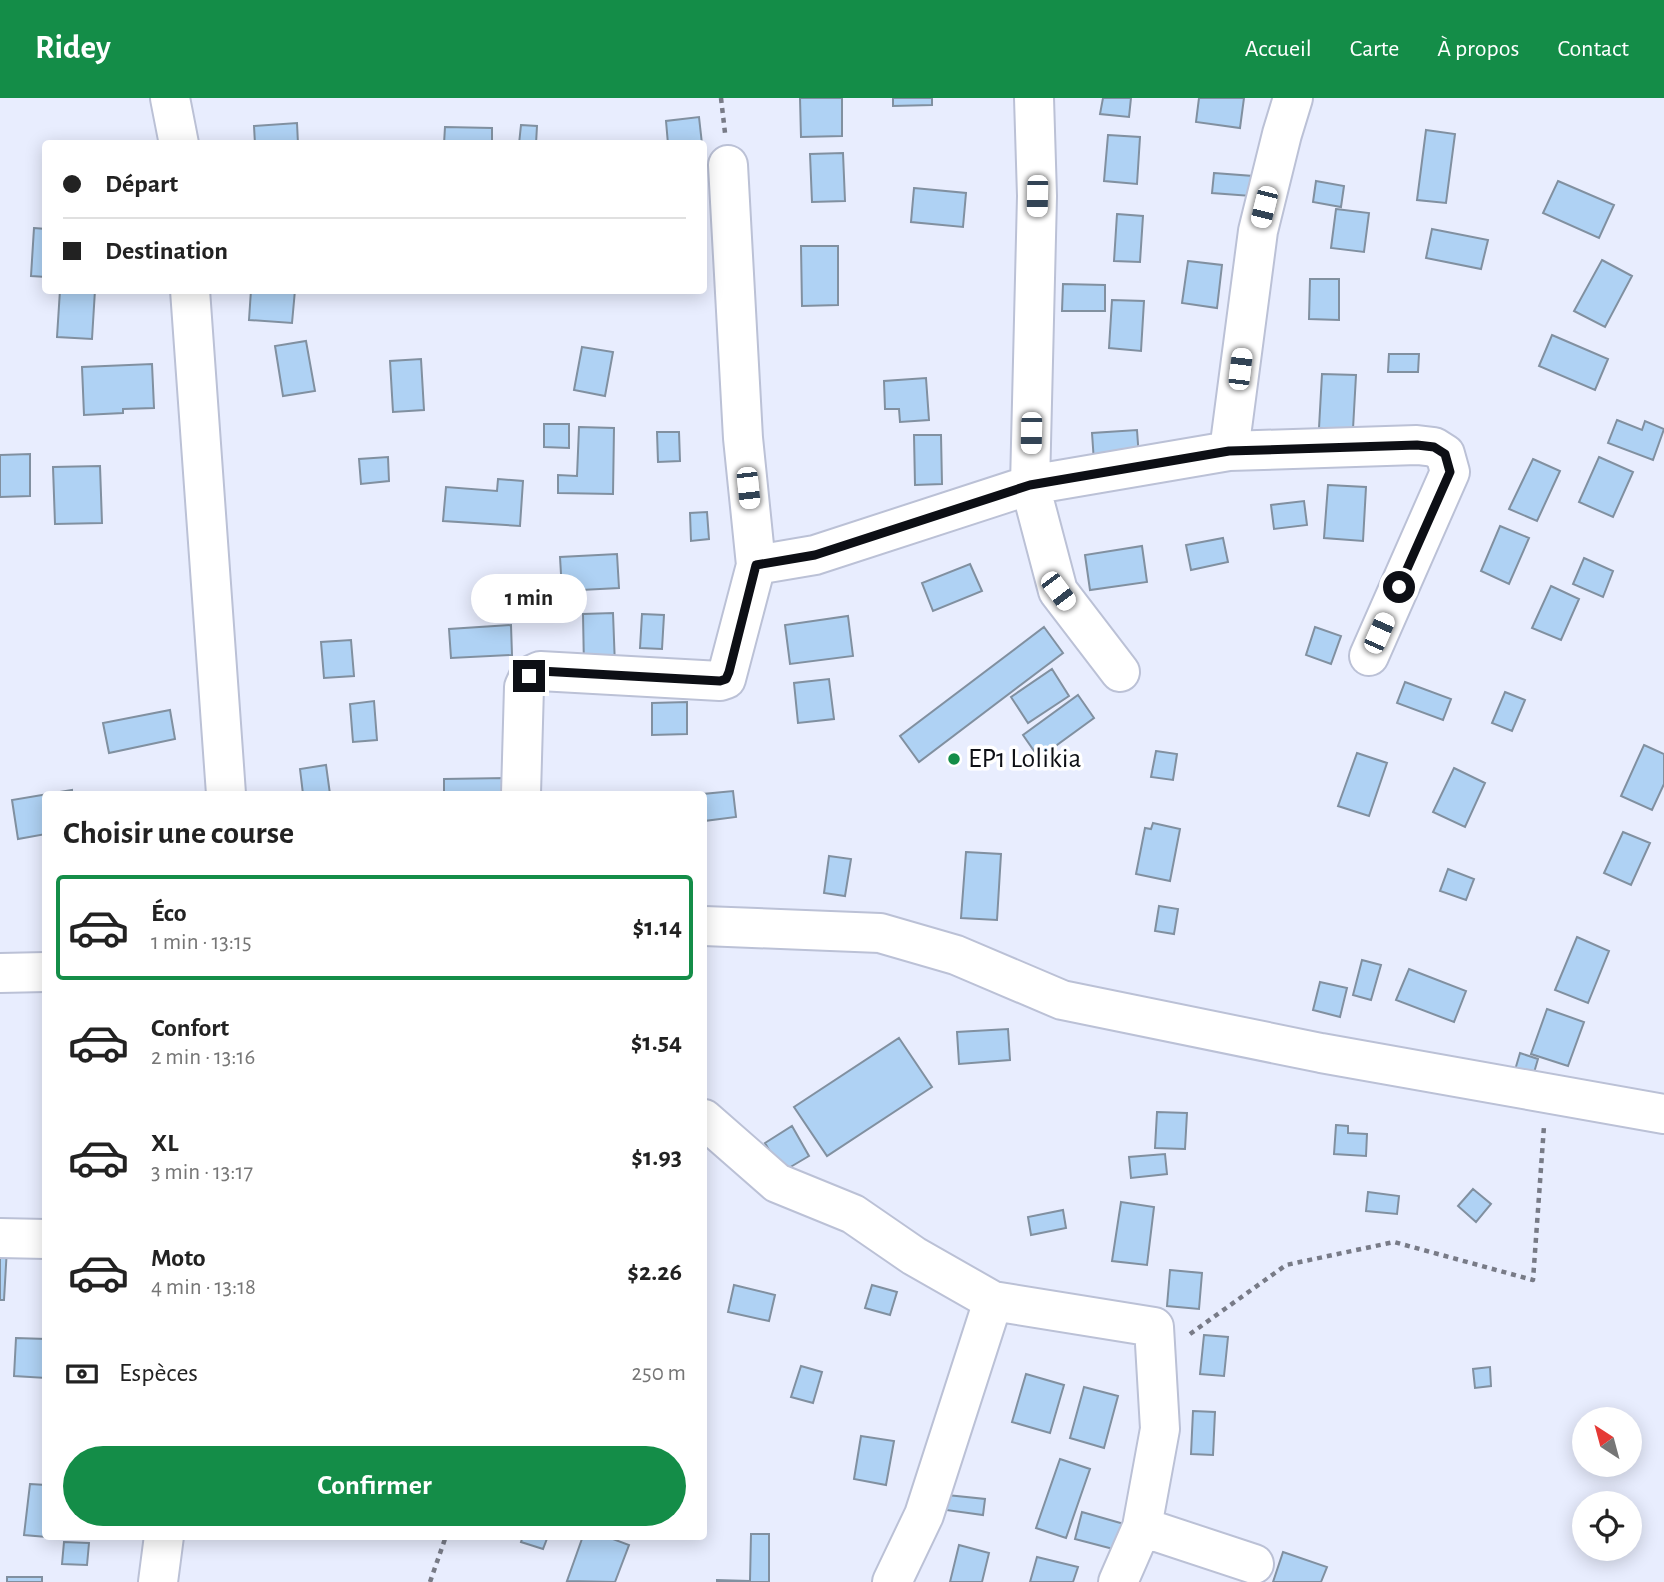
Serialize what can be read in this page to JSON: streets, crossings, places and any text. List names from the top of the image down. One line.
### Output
{"places":["EP1 Lolikia"],"north":"top left","page":{"header":"Ridey","nav":["Accueil","Carte","À propos","Contact"],"banner":["Départ","Destination"],"bubble":"1 min","heading":"Choisir une course","list":[{"name":"Éco","note":"1 min · 13:15","value":"$1.14"},{"name":"Confort","note":"2 min · 13:16","value":"$1.54"},{"name":"XL","note":"3 min · 13:17","value":"$1.93"},{"name":"Moto","note":"4 min · 13:18","value":"$2.26"}],"pay":["Espèces","250 m"],"buttons":"Confirmer"}}
